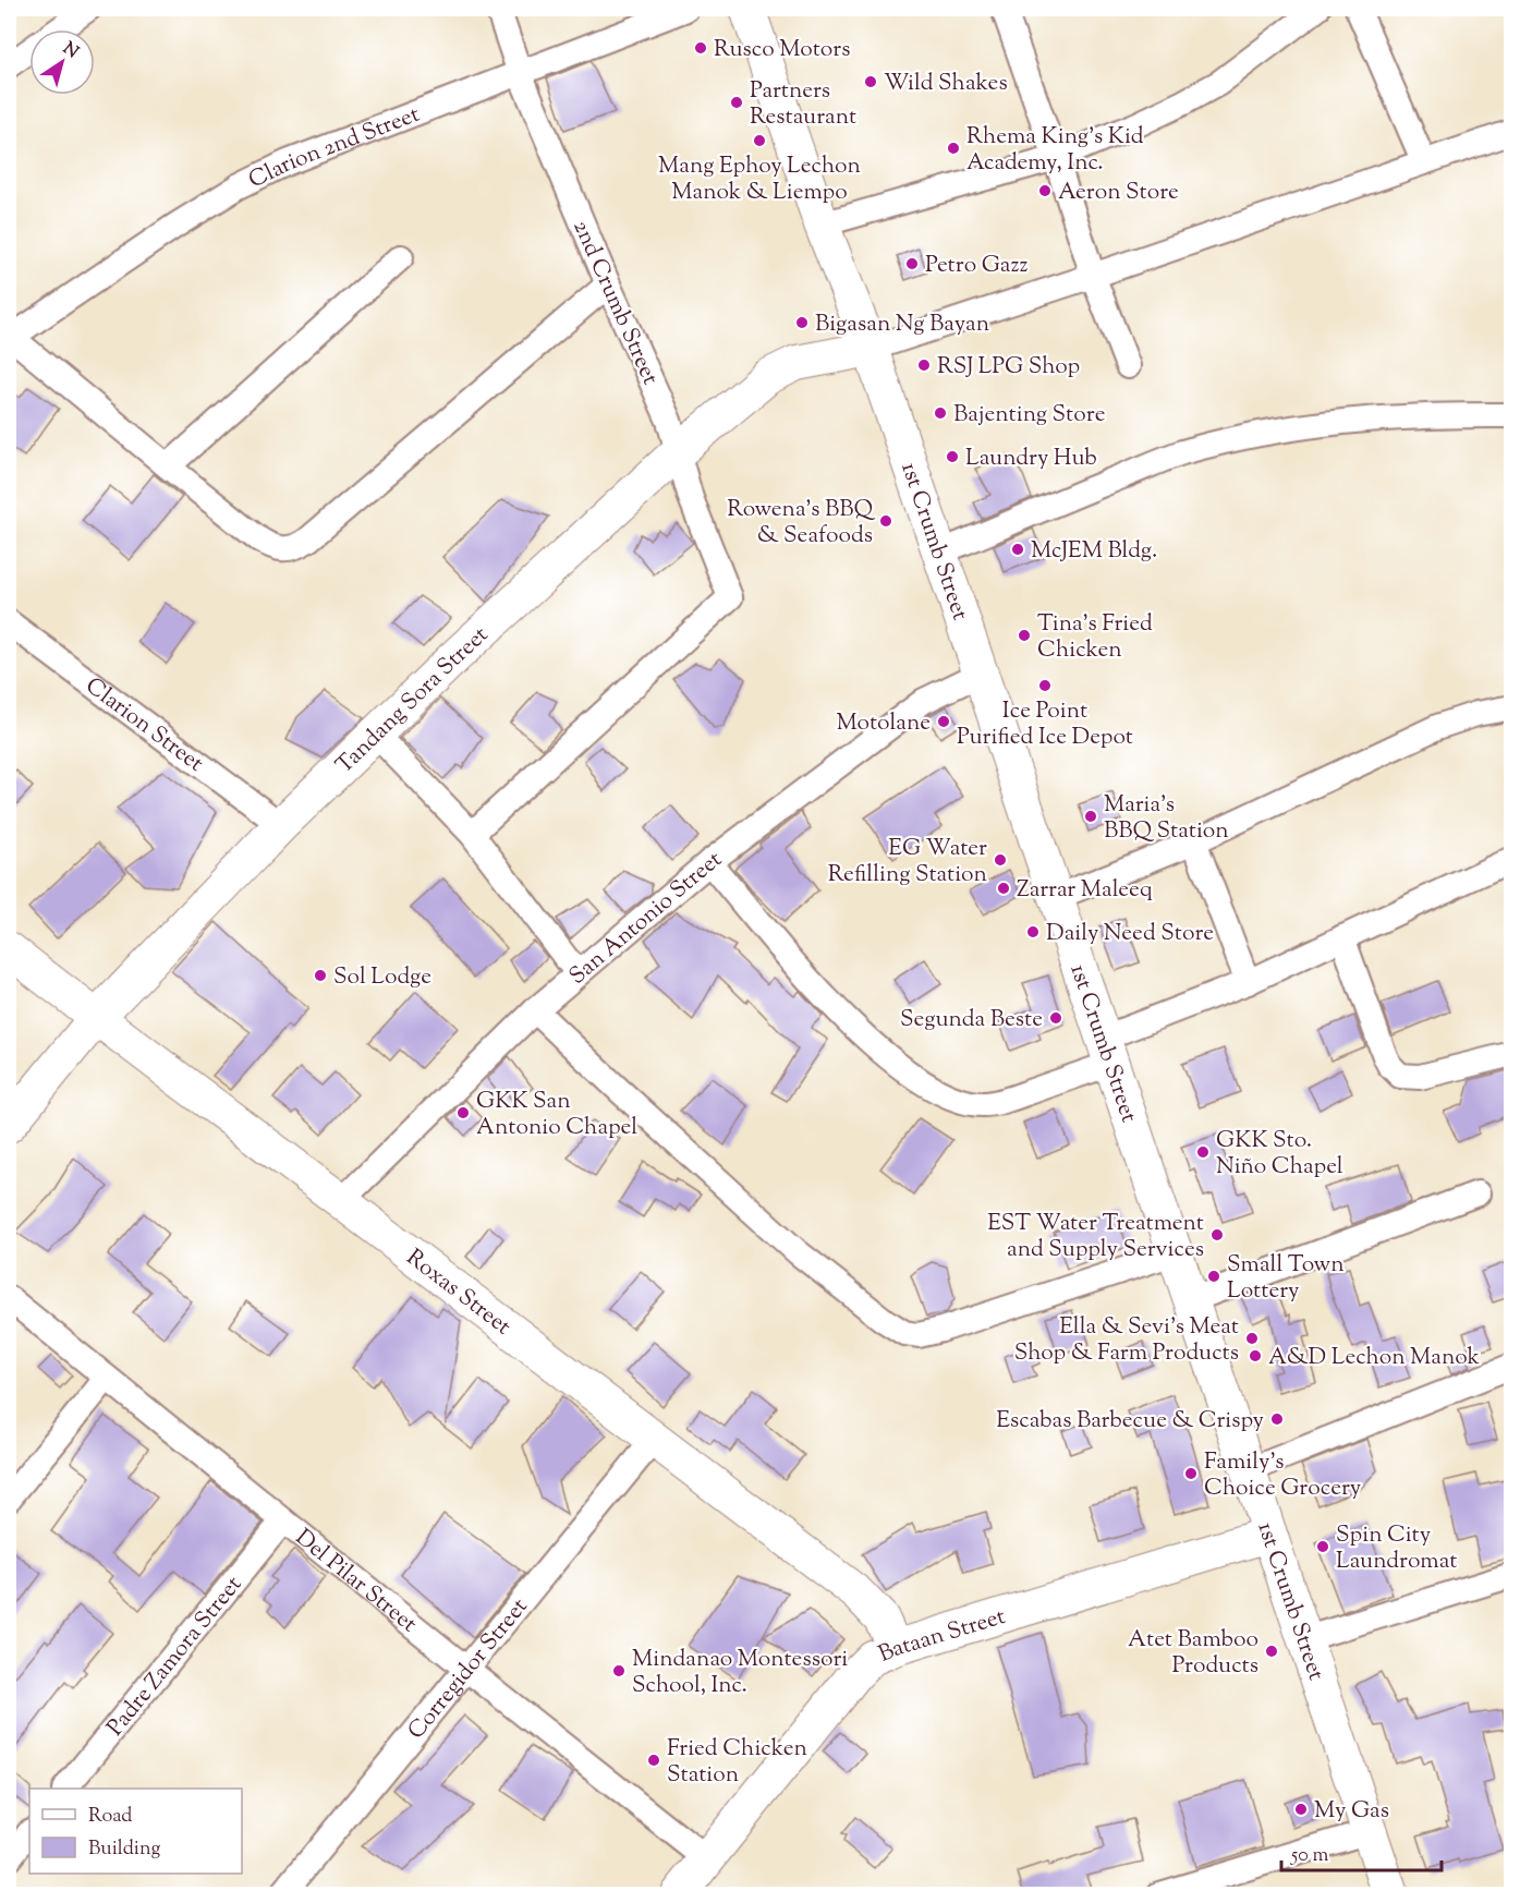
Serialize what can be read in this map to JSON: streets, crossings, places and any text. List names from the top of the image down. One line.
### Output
{"streets":{"street":["Clarion 2nd Street","2nd Crumb Street","1st Crumb Street","Tandang Sora Street","Clarion Street","San Antonio Street","Roxas Street","Del Pilar Street","Bataan Street","Padre Zamora Street","Corregidor Street"]},"crossings":[["Clarion 2nd Street","2nd Crumb Street"],["2nd Crumb Street","Tandang Sora Street"],["1st Crumb Street","Tandang Sora Street"],["1st Crumb Street","San Antonio Street"],["1st Crumb Street","Bataan Street"],["Tandang Sora Street","Clarion Street"],["Tandang Sora Street","Roxas Street"],["San Antonio Street","Roxas Street"],["Roxas Street","Bataan Street"],["Roxas Street","Corregidor Street"],["Del Pilar Street","Bataan Street"],["Del Pilar Street","Padre Zamora Street"],["Del Pilar Street","Corregidor Street"]],"places":["Rusco Motors","Wild Shakes","Partners Restaurant","Mang Ephoy Lechon Manok & Liempo","Rhema King's Kid Academy, Inc.","Aeron Store","Petro Gazz","Bigasan Ng Bayan","RSJ LPG Shop","Bajenting Store","Laundry Hub","Rowena's BBQ & Seafoods","McJEM Bldg.","Tina's Fried Chicken","Ice Point Purified Ice Depot","Motolane","Maria's BBQ Station","EG Water Refilling Station","Zarrar Maleeq","Daily Need Store","Sol Lodge","Segunda Beste","GKK San Antonio Chapel","GKK Sto. Niño Chapel","EST Water Treatment and Supply Services","Small Town Lottery","Ella & Sevi's Meat Shop & Farm Products","A&D Lechon Manok","Escabas Barbecue & Crispy","Family's Choice Grocery","Spin City Laundromat","Atet Bamboo Products","Mindanao Montessori School, Inc.","Fried Chicken Station","My Gas"],"legend":["Road","Building"],"scale_bar":"50 m","north":"top right"}
